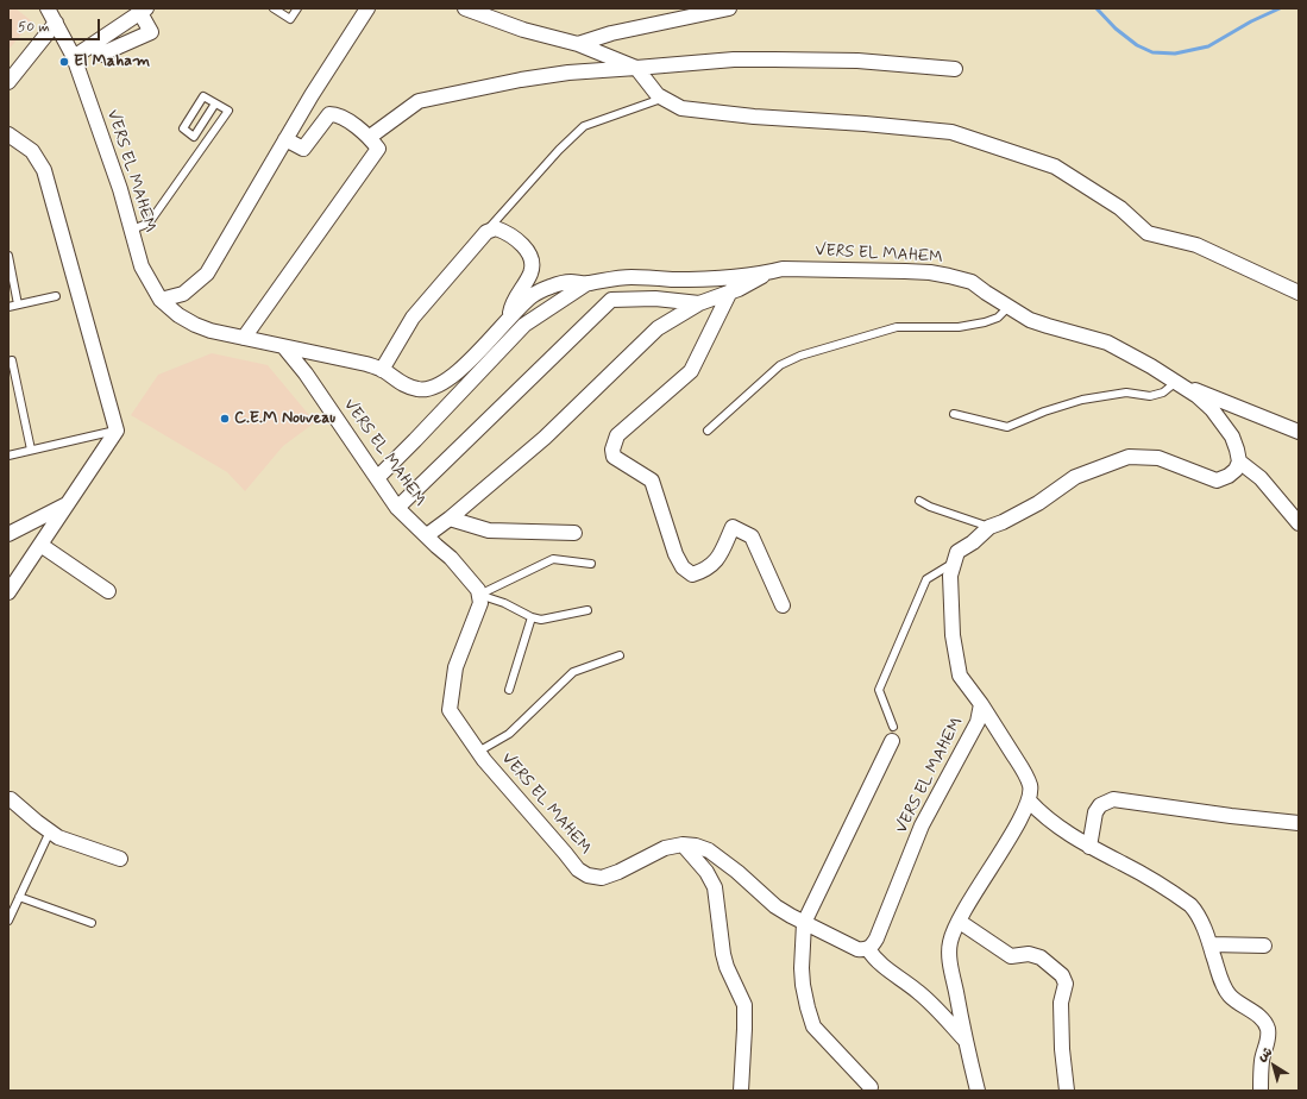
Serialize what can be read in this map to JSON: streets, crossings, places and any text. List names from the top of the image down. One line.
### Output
{"streets":{"street":["VERS EL MAHEM"]},"places":["El Maham","C.E.M Nouveau"],"scale_bar":"50 m","north":"top left"}
